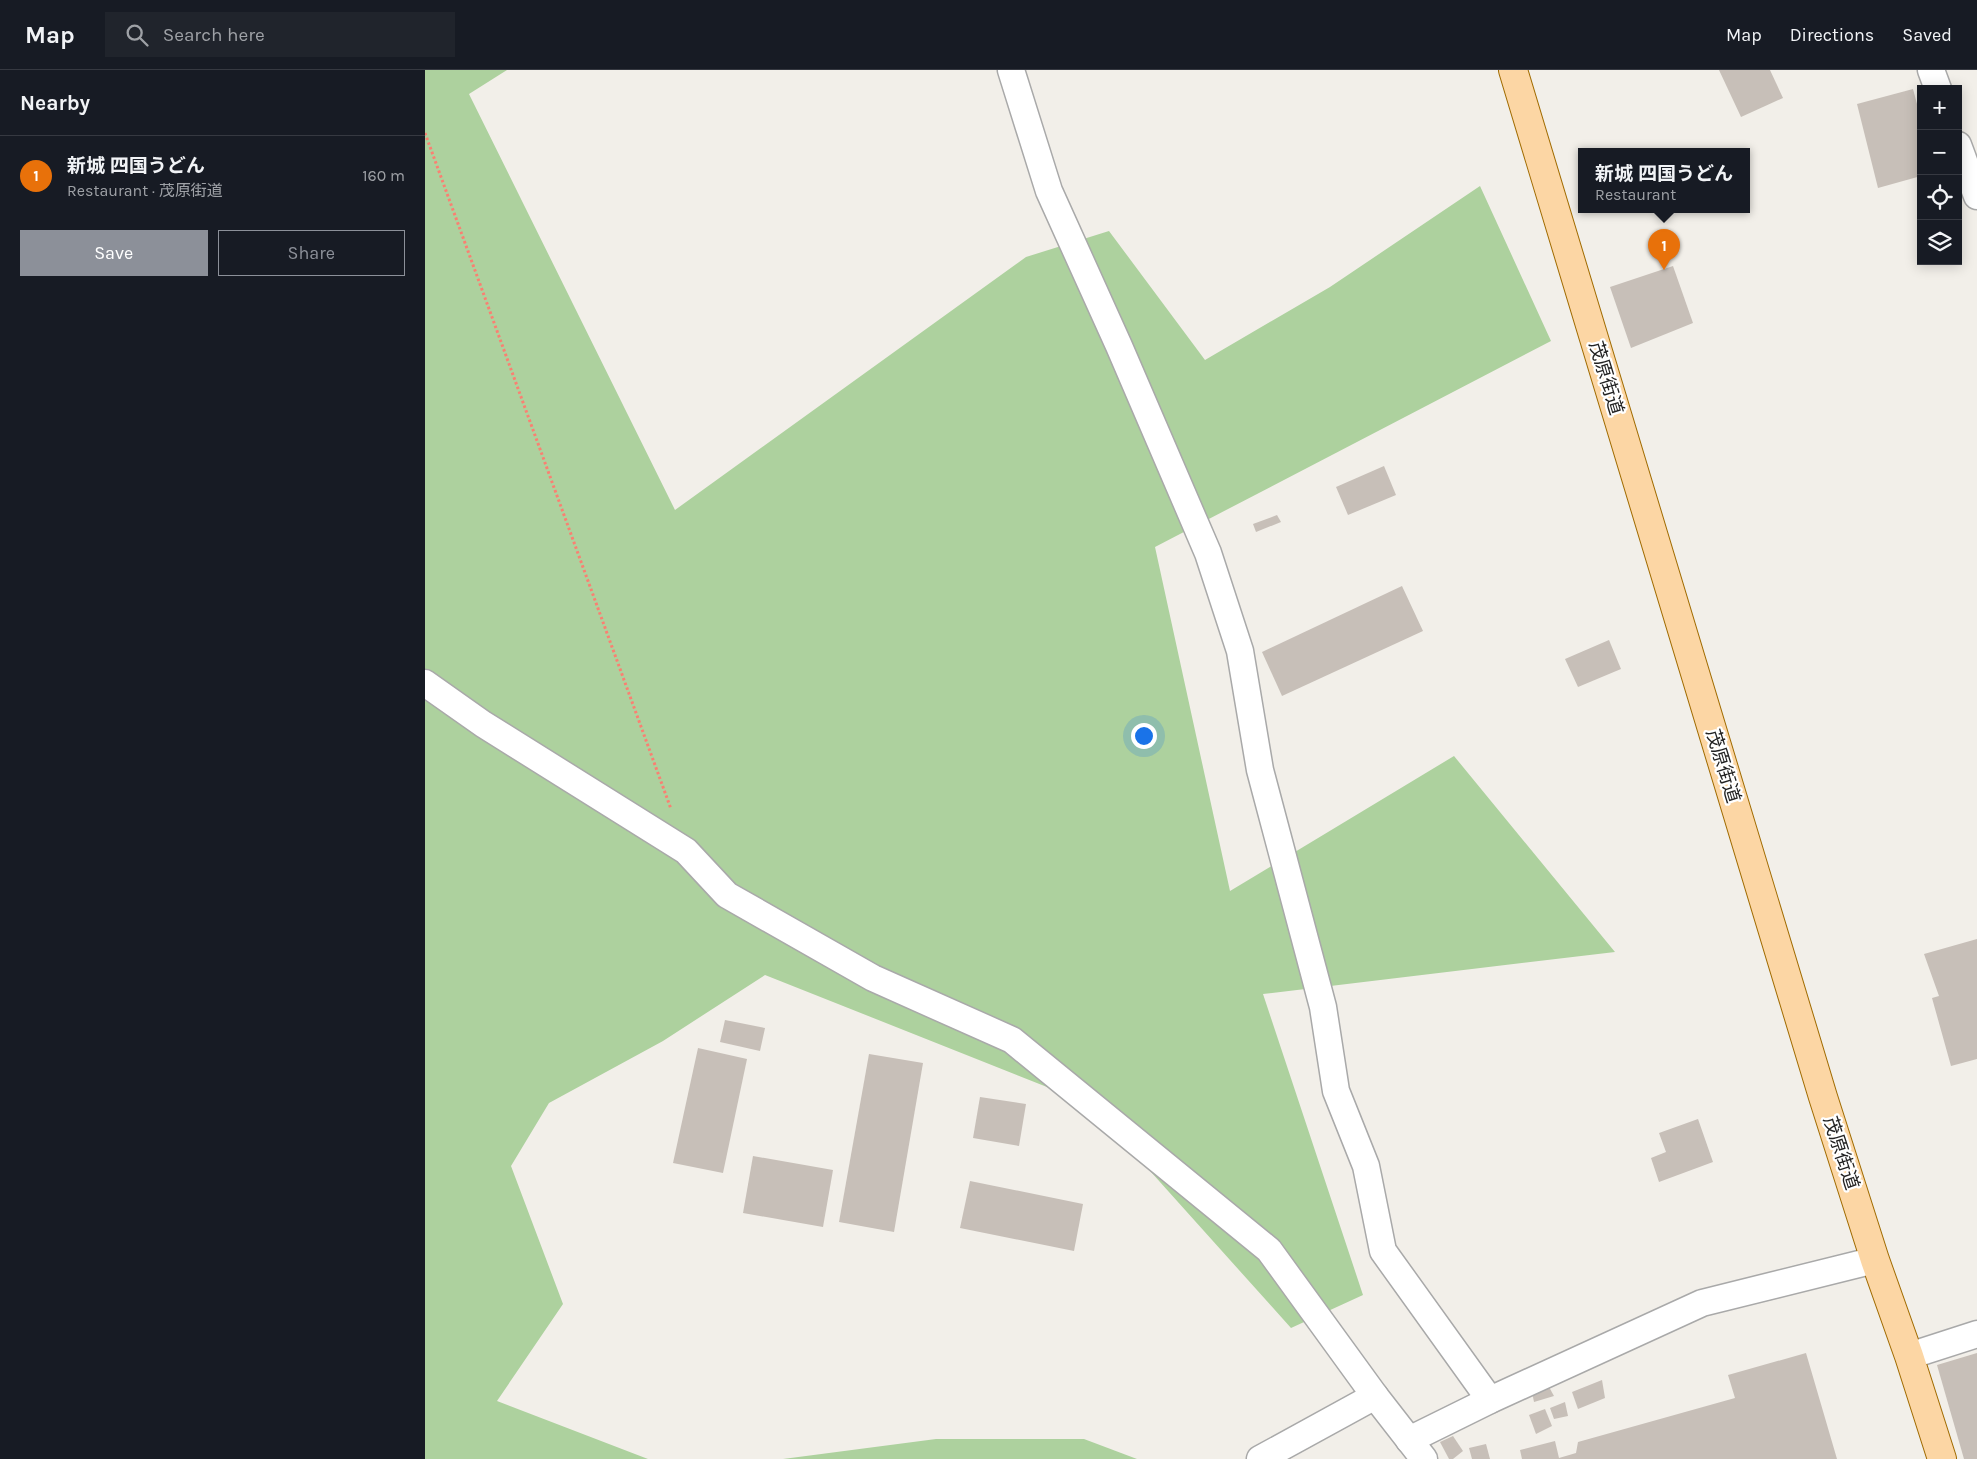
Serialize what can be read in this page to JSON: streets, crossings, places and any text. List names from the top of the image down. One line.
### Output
{"streets":{"main road":["茂原街道"]},"page":{"header":"Map","search":"Search here","nav":["Map","Directions","Saved"],"heading":"Nearby","map_buttons":["+","−"],"list":[{"mark":"1","name":"新城 四国うどん","note":"Restaurant · 茂原街道","value":"160 m"}],"popup":["新城 四国うどん","Restaurant"],"buttons":["Save","Share"],"pins":"1"}}
